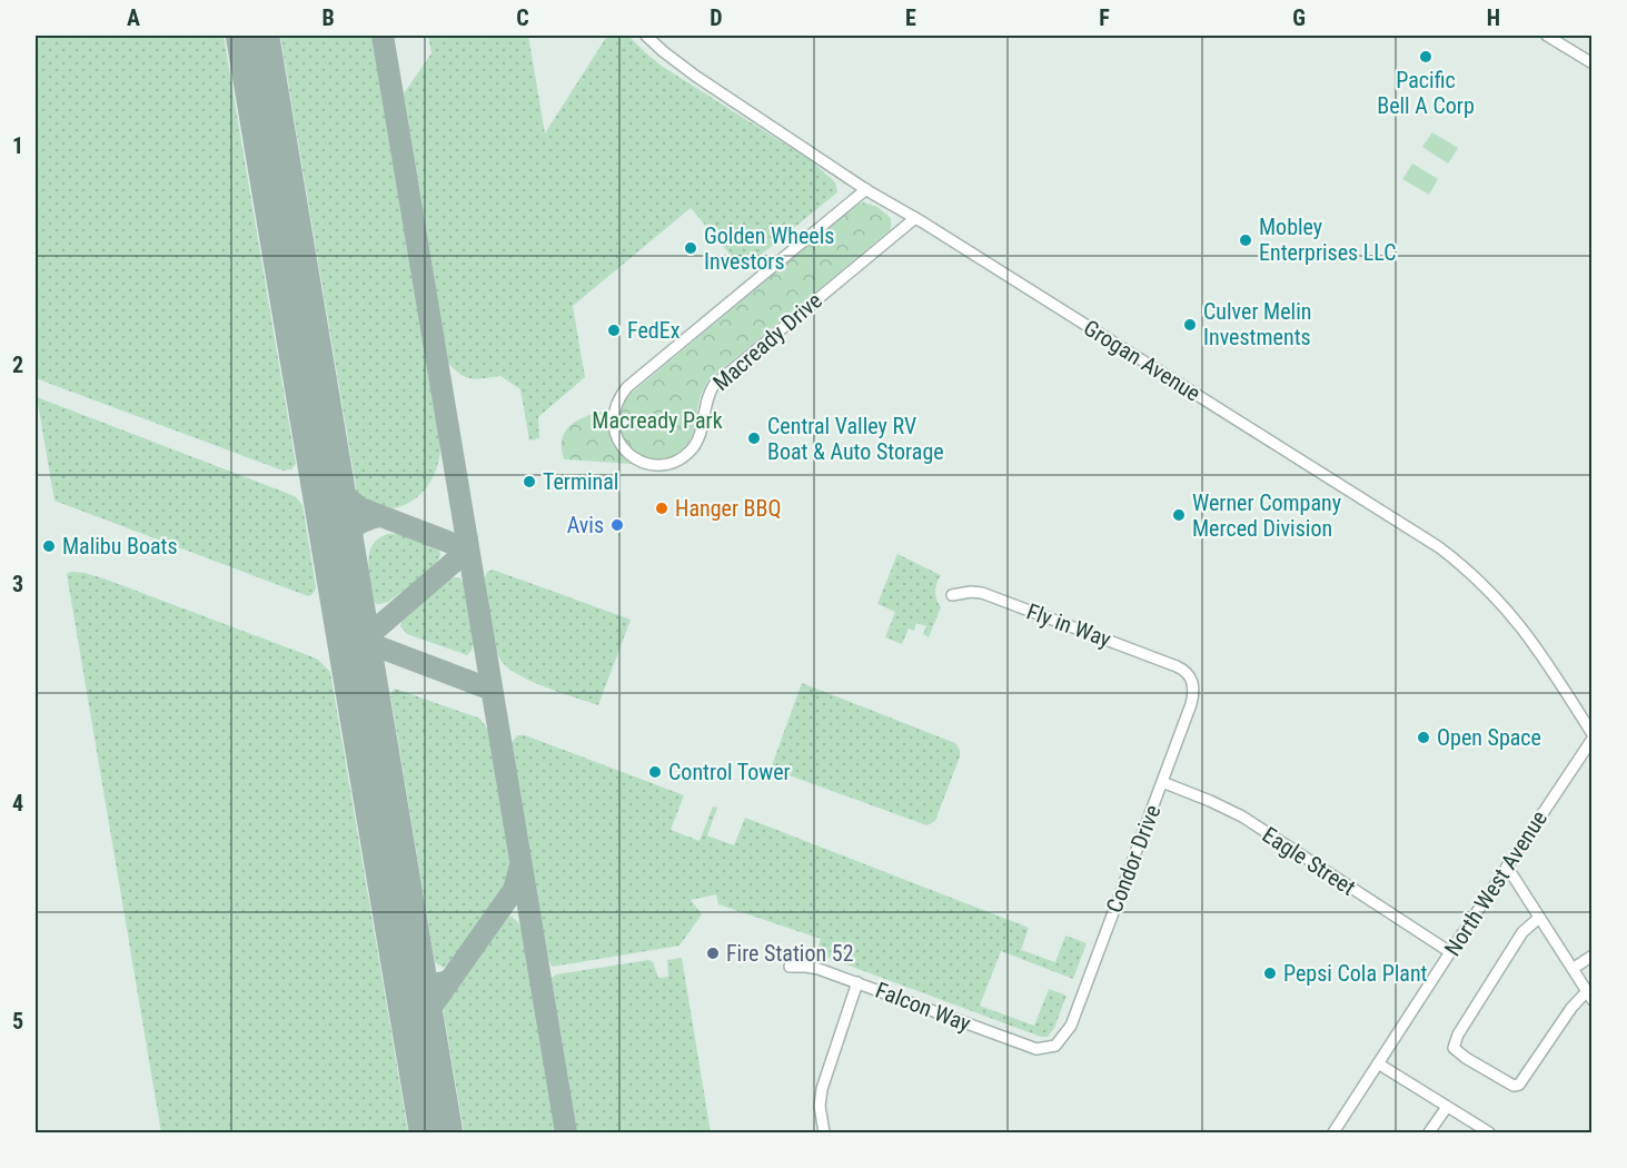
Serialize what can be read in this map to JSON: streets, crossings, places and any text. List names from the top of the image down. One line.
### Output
{"streets":{"street":["Macready Drive","Grogan Avenue","Fly in Way","Condor Drive","Eagle Street","North West Avenue","Falcon Way"]},"crossings":[["Macready Drive","Grogan Avenue"],["Grogan Avenue","North West Avenue"],["Fly in Way","Condor Drive"],["Condor Drive","Eagle Street"],["Condor Drive","Falcon Way"],["Eagle Street","North West Avenue"]],"parks":["Macready Park"],"places":["Pacific Bell A Corp","Mobley Enterprises LLC","Golden Wheels Investors","Culver Melin Investments","FedEx","Central Valley RV Boat & Auto Storage","Terminal","Hanger BBQ","Werner Company Merced Division","Avis","Malibu Boats","Open Space","Control Tower","Fire Station 52","Pepsi Cola Plant"],"grid":{"columns":["A","B","C","D","E","F","G","H"],"rows":["1","2","3","4","5"]}}
